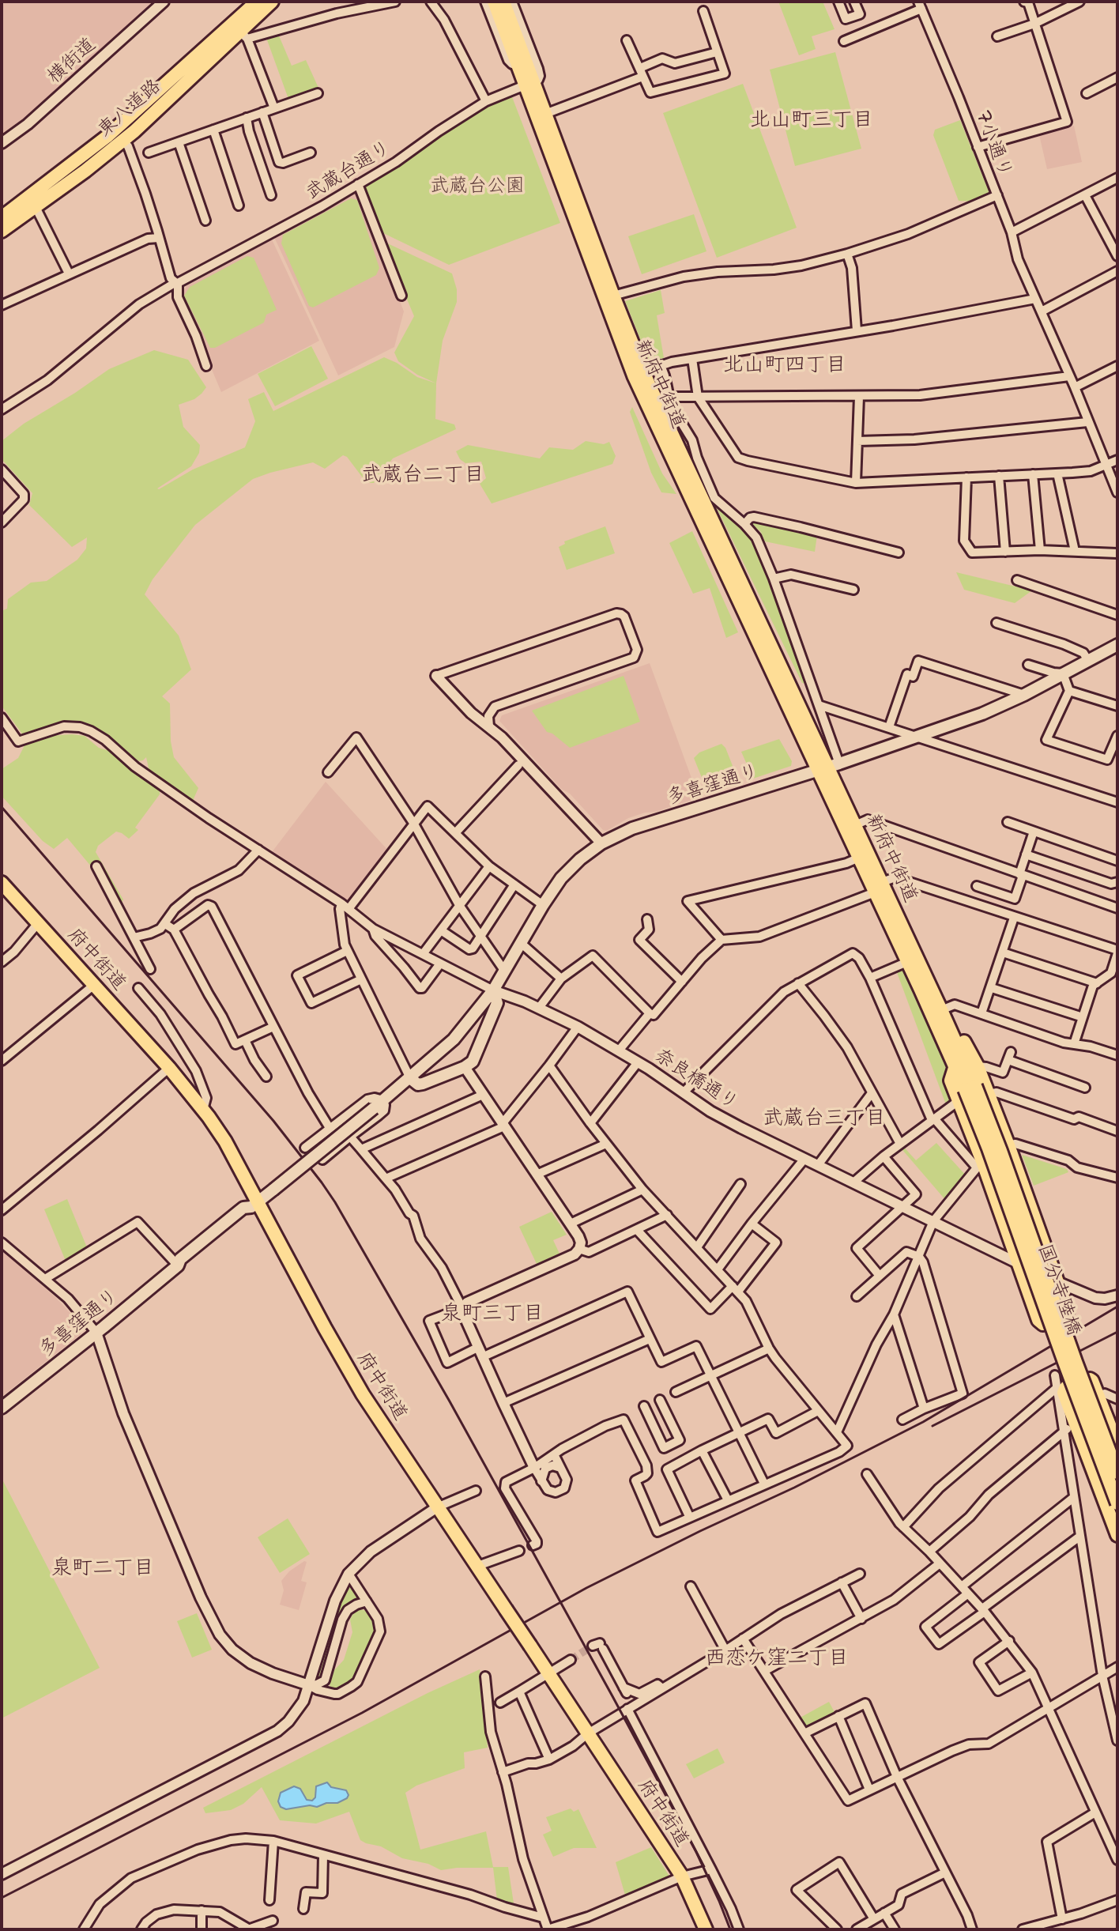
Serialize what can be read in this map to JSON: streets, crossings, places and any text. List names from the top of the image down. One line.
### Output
{"streets":{"main road":["東八道路","新府中街道","多喜窪通り","府中街道","国分寺陸橋"],"street":["横街道","7小通り","武蔵台通り","奈良橋通り"]},"crossings":[["武蔵台通り","新府中街道"],["新府中街道","多喜窪通り"],["新府中街道","国分寺陸橋"],["多喜窪通り","府中街道"],["多喜窪通り","奈良橋通り"]],"districts":["北山町三丁目","北山町四丁目","武蔵台二丁目","武蔵台三丁目","泉町三丁目","泉町二丁目","西恋ケ窪二丁目"],"parks":["武蔵台公園"]}
